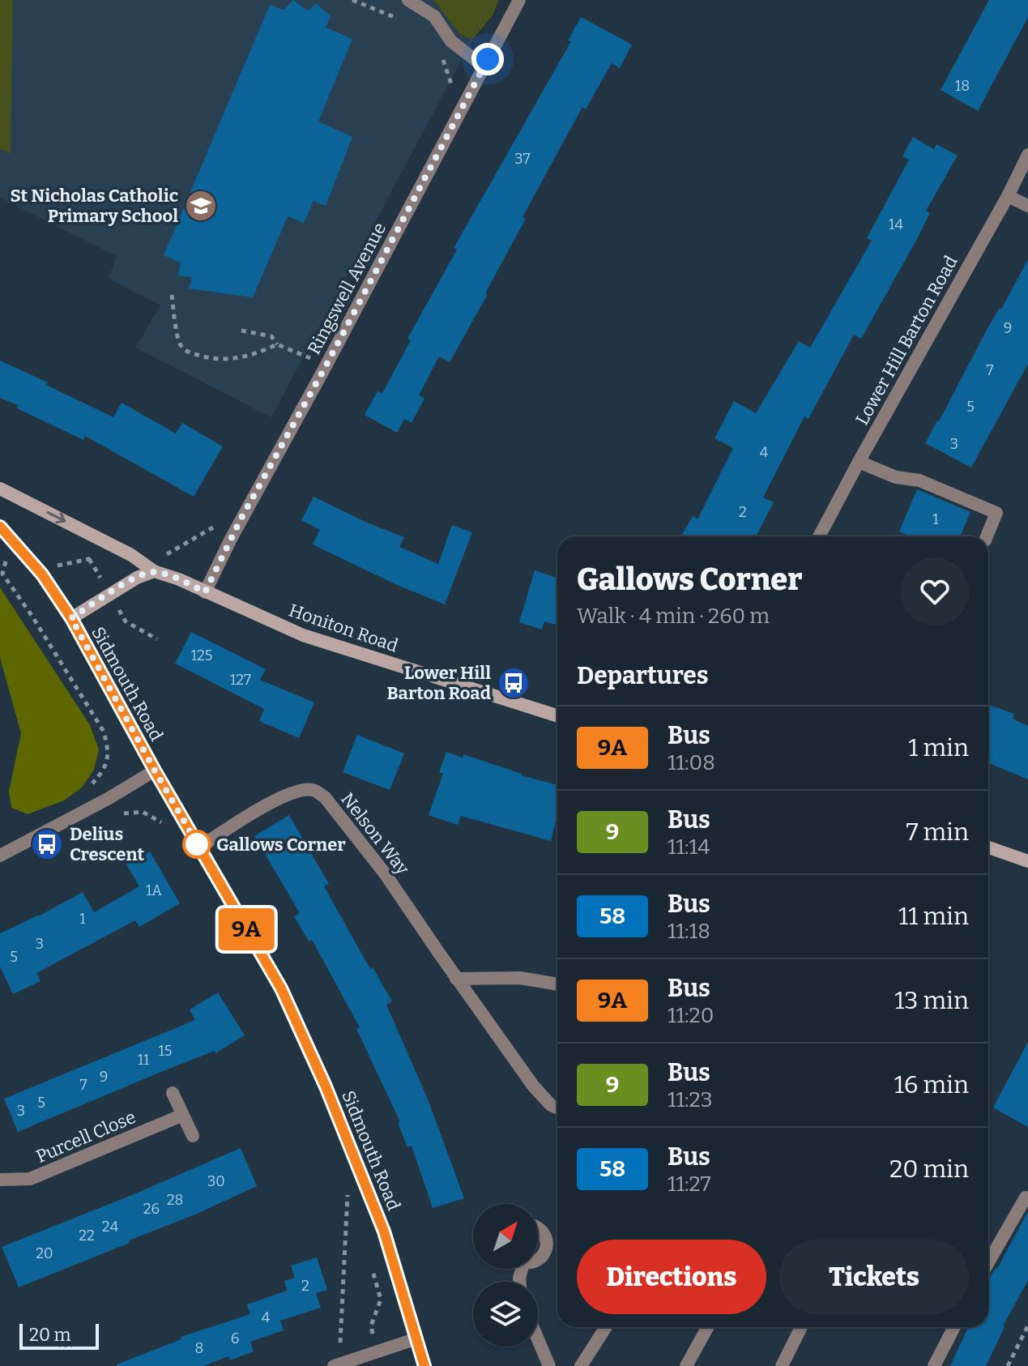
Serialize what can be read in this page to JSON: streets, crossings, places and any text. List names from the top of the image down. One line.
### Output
{"streets":{"main road":["Honiton Road","Sidmouth Road"],"street":["Ringswell Avenue","Lower Hill Barton Road","Nelson Way","Purcell Close"]},"crossings":[["Ringswell Avenue","Honiton Road"],["Sidmouth Road","Nelson Way"]],"places":{"school or university":["St Nicholas Catholic Primary School"],"bus stop":["Lower Hill Barton Road","Delius Crescent"],"other":["Gallows Corner"]},"lines":["bus line 9A"],"house_numbers":["18","37","14","9","7","5","3","4","2","1","125","127","1A","1","3","5","15","11","9","7","5","3","30","28","26","24","22","20","2","4","6","8"],"scale_bar":"20 m","north":"top right","page":{"on_map":"9A","heading":[["Gallows Corner","Walk · 4 min · 260 m"],"Departures"],"list":[{"mark":"9A","name":"Bus","note":"11:08","value":"1 min"},{"mark":"9","name":"Bus","note":"11:14","value":"7 min"},{"mark":"58","name":"Bus","note":"11:18","value":"11 min"},{"mark":"9A","name":"Bus","note":"11:20","value":"13 min"},{"mark":"9","name":"Bus","note":"11:23","value":"16 min"},{"mark":"58","name":"Bus","note":"11:27","value":"20 min"}],"buttons":["Directions","Tickets"],"scale":"20 m"}}
